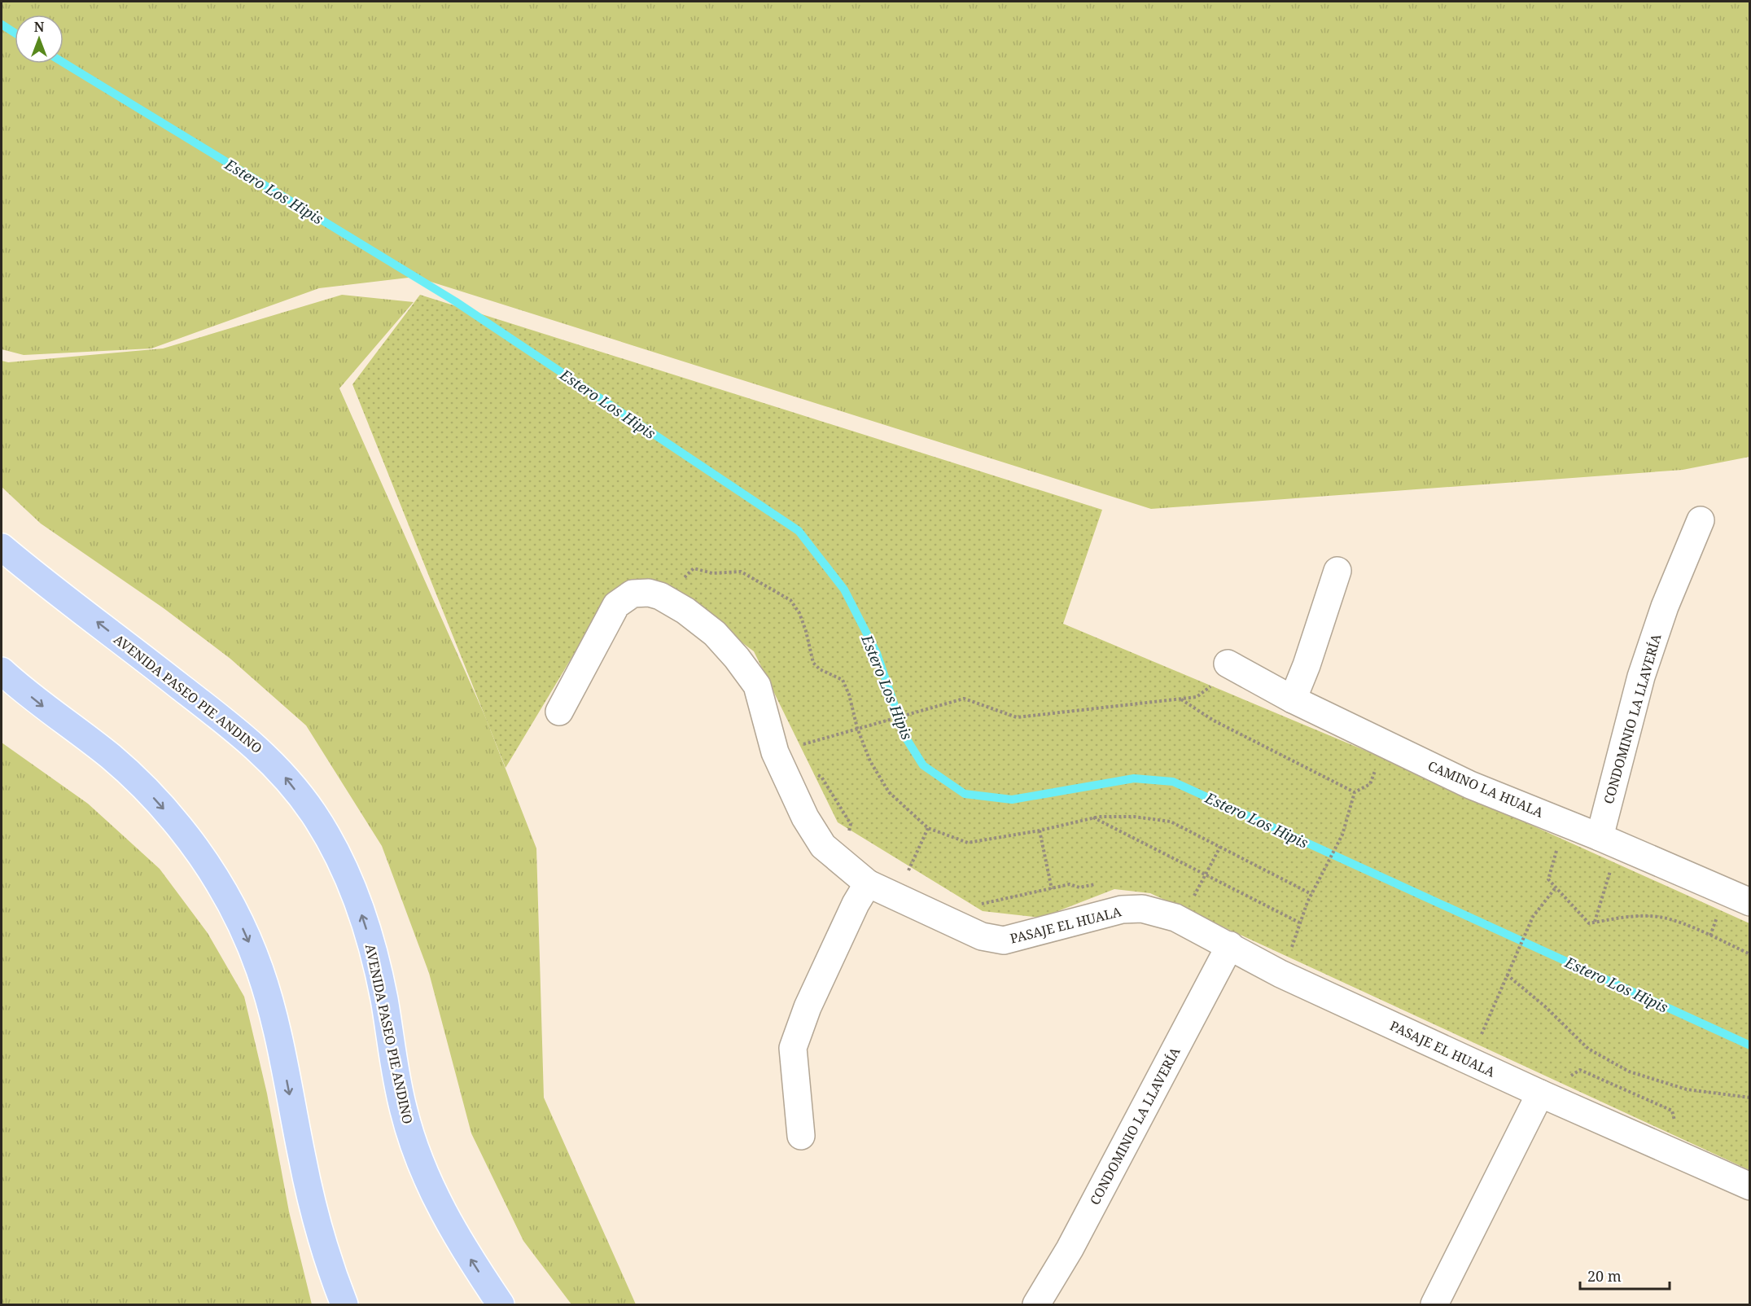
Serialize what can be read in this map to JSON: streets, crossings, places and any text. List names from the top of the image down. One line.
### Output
{"streets":{"main road":["AVENIDA PASEO PIE ANDINO"],"street":["CONDOMINIO LA LLAVERÍA","CAMINO LA HUALA","PASAJE EL HUALA"]},"crossings":[["CONDOMINIO LA LLAVERÍA","CAMINO LA HUALA"],["CONDOMINIO LA LLAVERÍA","PASAJE EL HUALA"]],"water":["Estero Los Hipis"],"scale_bar":"20 m","north":"top"}
